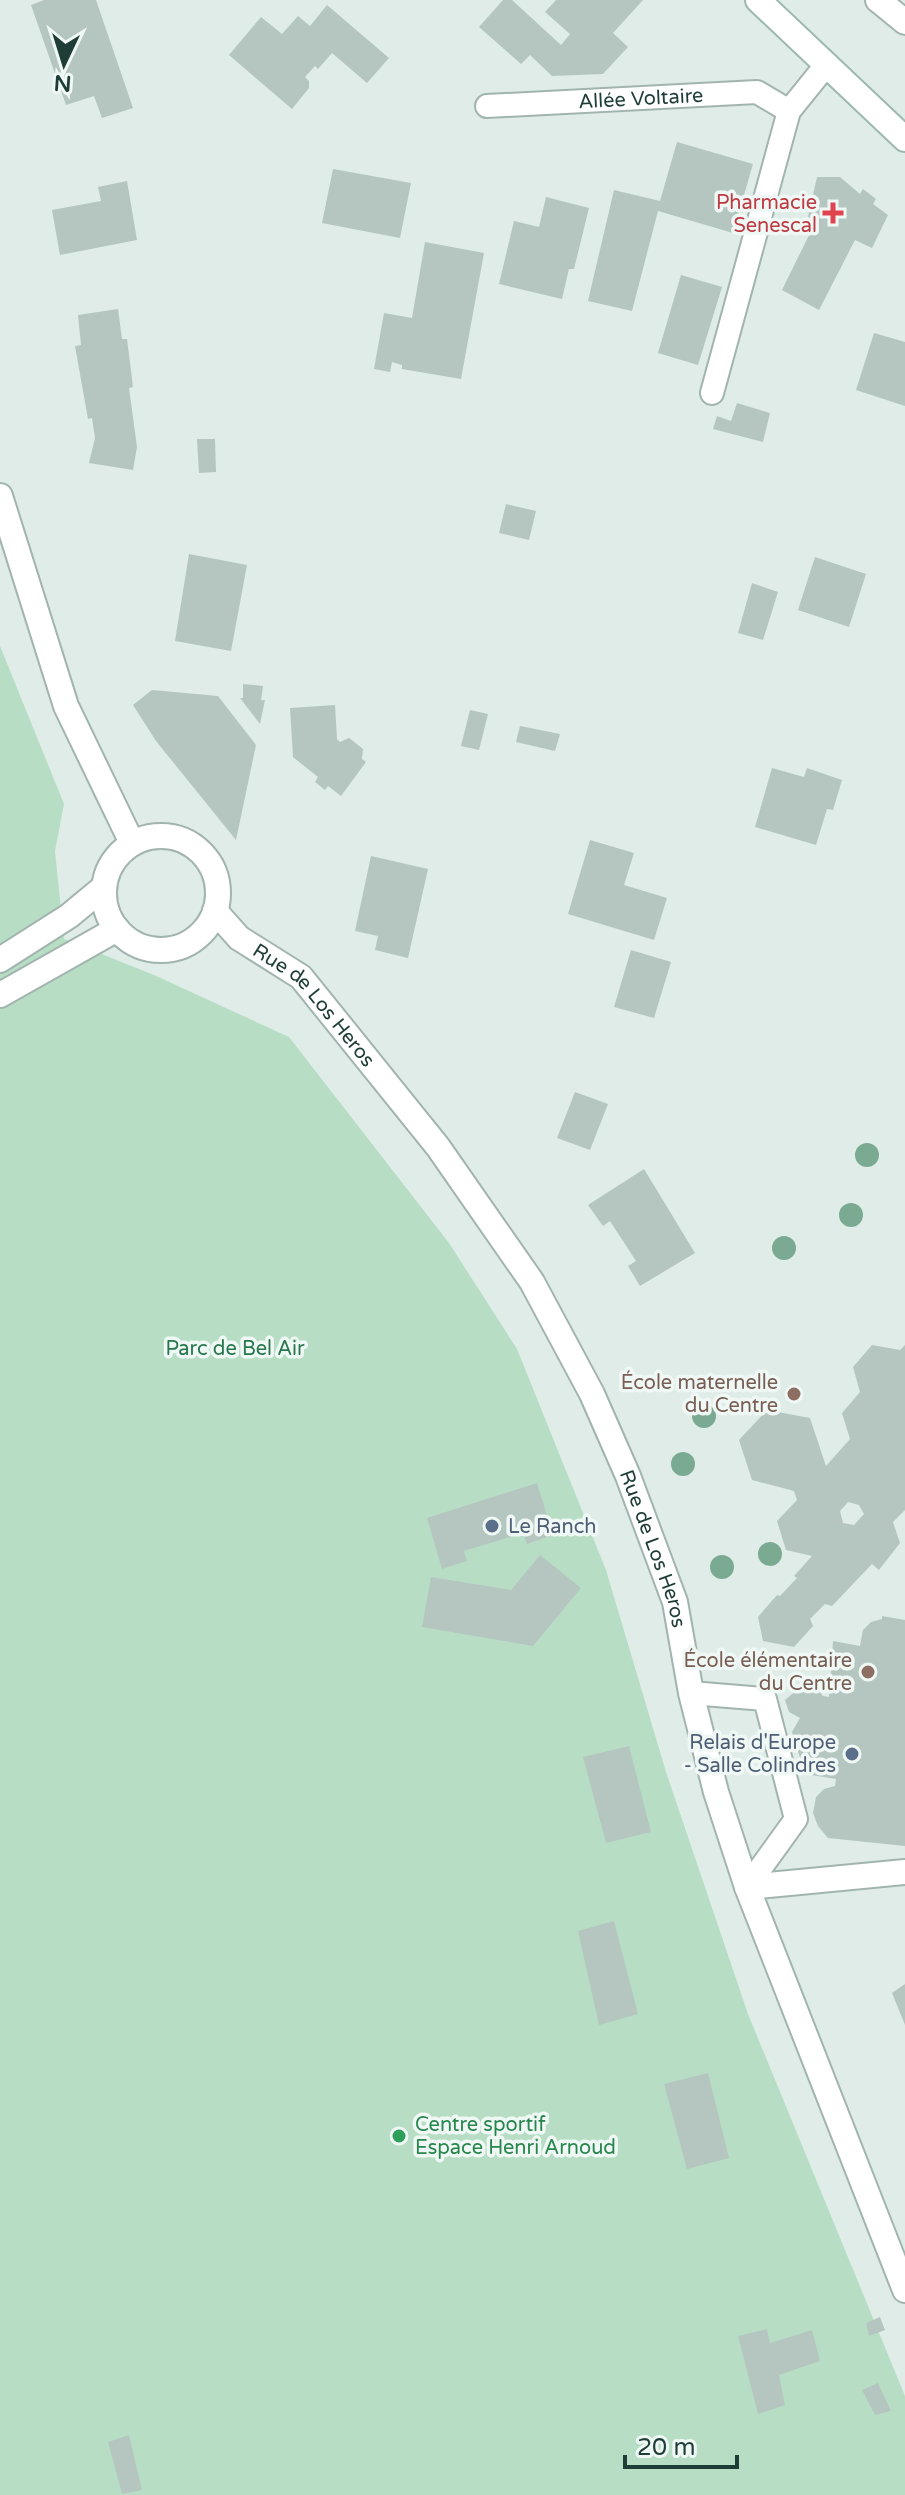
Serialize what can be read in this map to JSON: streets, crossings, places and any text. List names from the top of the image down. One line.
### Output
{"streets":{"street":["Rue de Los Heros"],"lane":["Allée Voltaire"]},"parks":["Parc de Bel Air"],"places":{"health":["Pharmacie Senescal"],"other":["École maternelle du Centre","Le Ranch","École élémentaire du Centre","Relais d'Europe - Salle Colindres","Centre sportif Espace Henri Arnoud"]},"scale_bar":"20 m","north":"bottom"}
